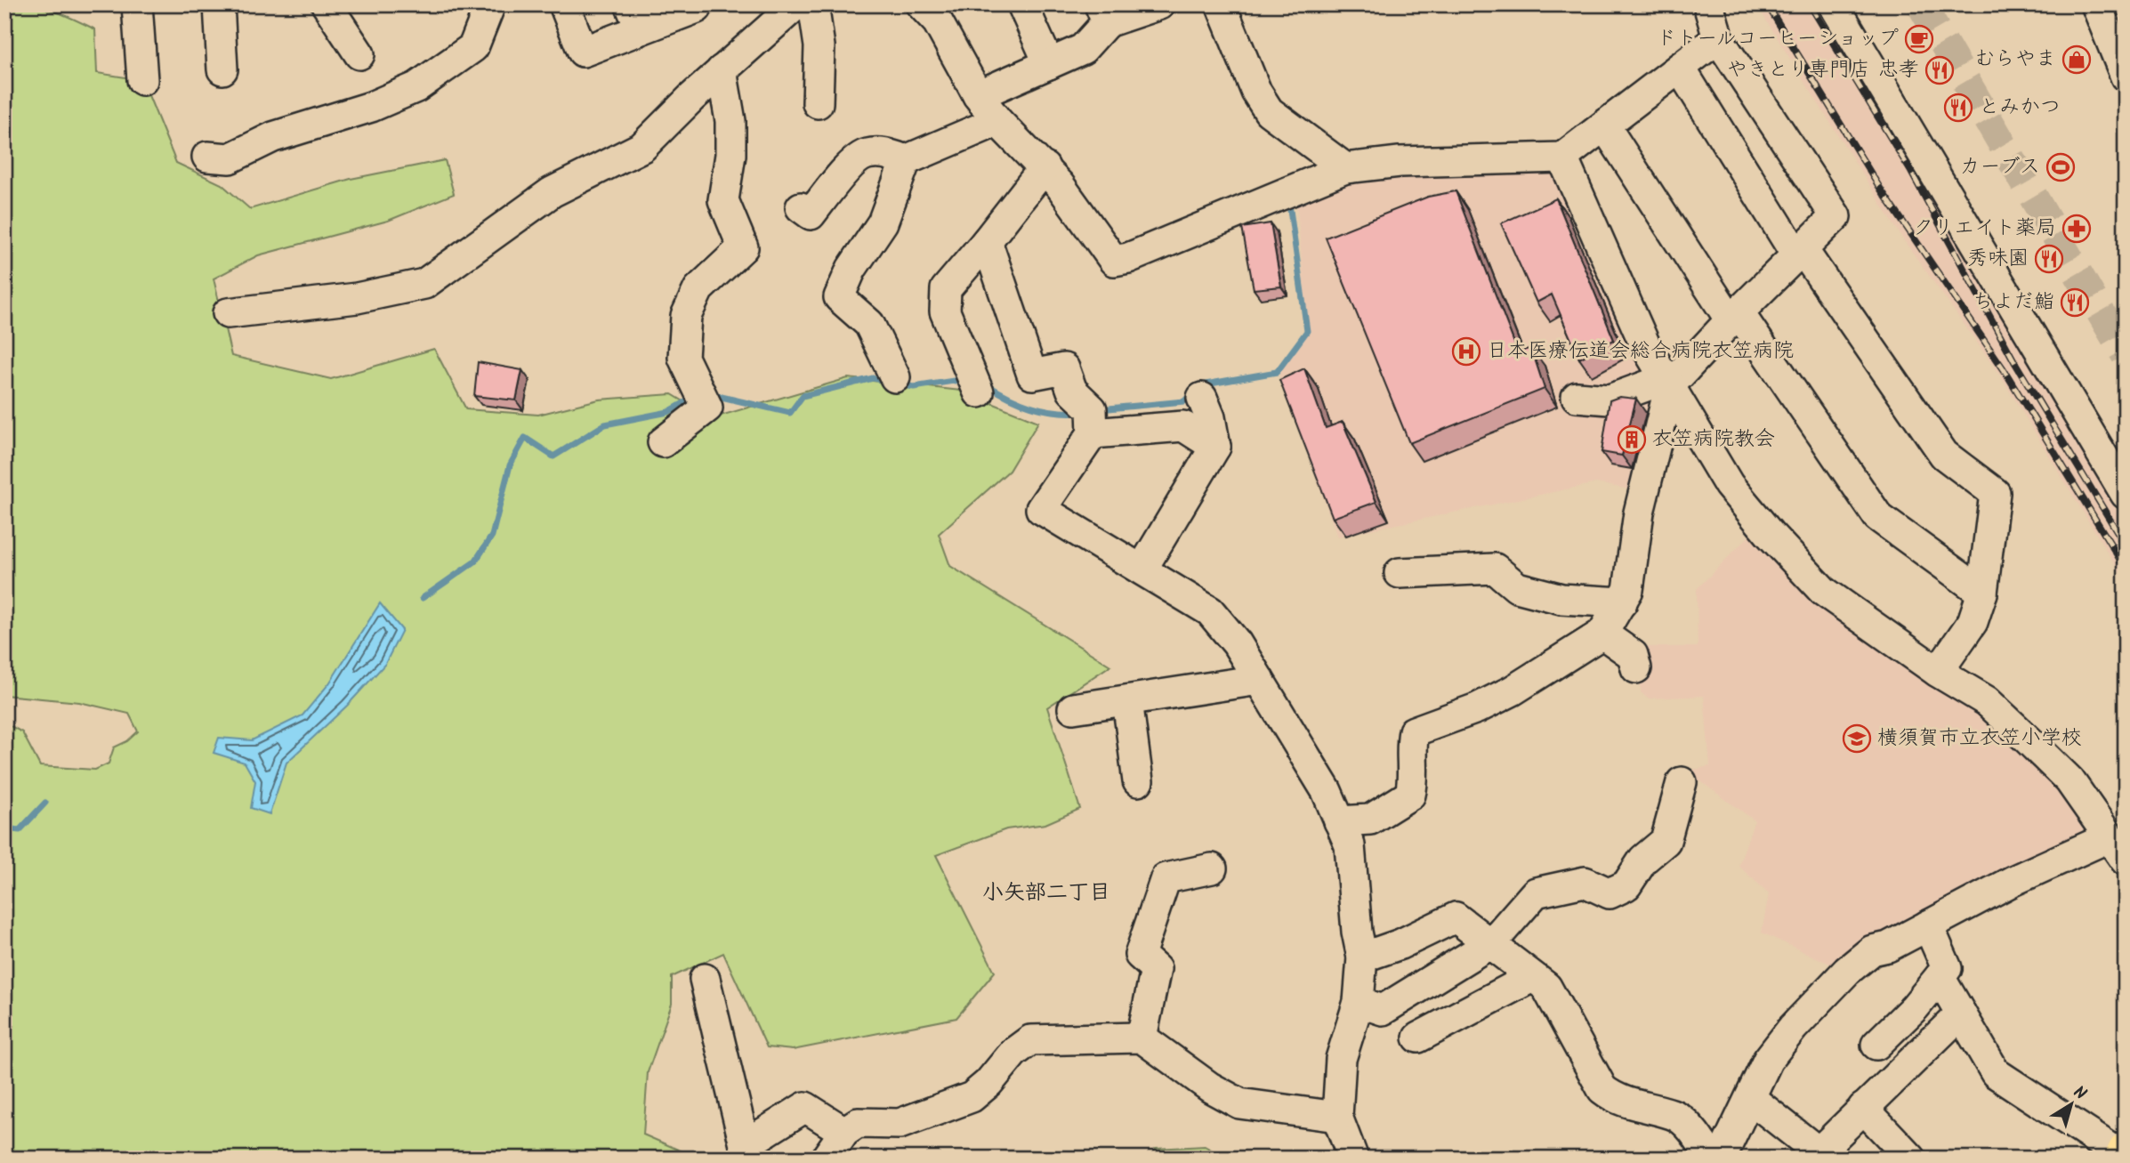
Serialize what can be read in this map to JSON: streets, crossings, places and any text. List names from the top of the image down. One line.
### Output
{"districts":["小矢部二丁目"],"places":{"cafe":["ドトールコーヒーショップ"],"shop":["むらやま"],"restaurant":["やきとり専門店 忠孝","とみかつ","秀味園","ちよだ鮨"],"sports":["カーブス"],"pharmacy":["クリエイト薬局"],"hospital":["日本医療伝道会総合病院衣笠病院"],"building":["衣笠病院教会"],"school or university":["横須賀市立衣笠小学校"]},"north":"top right"}
